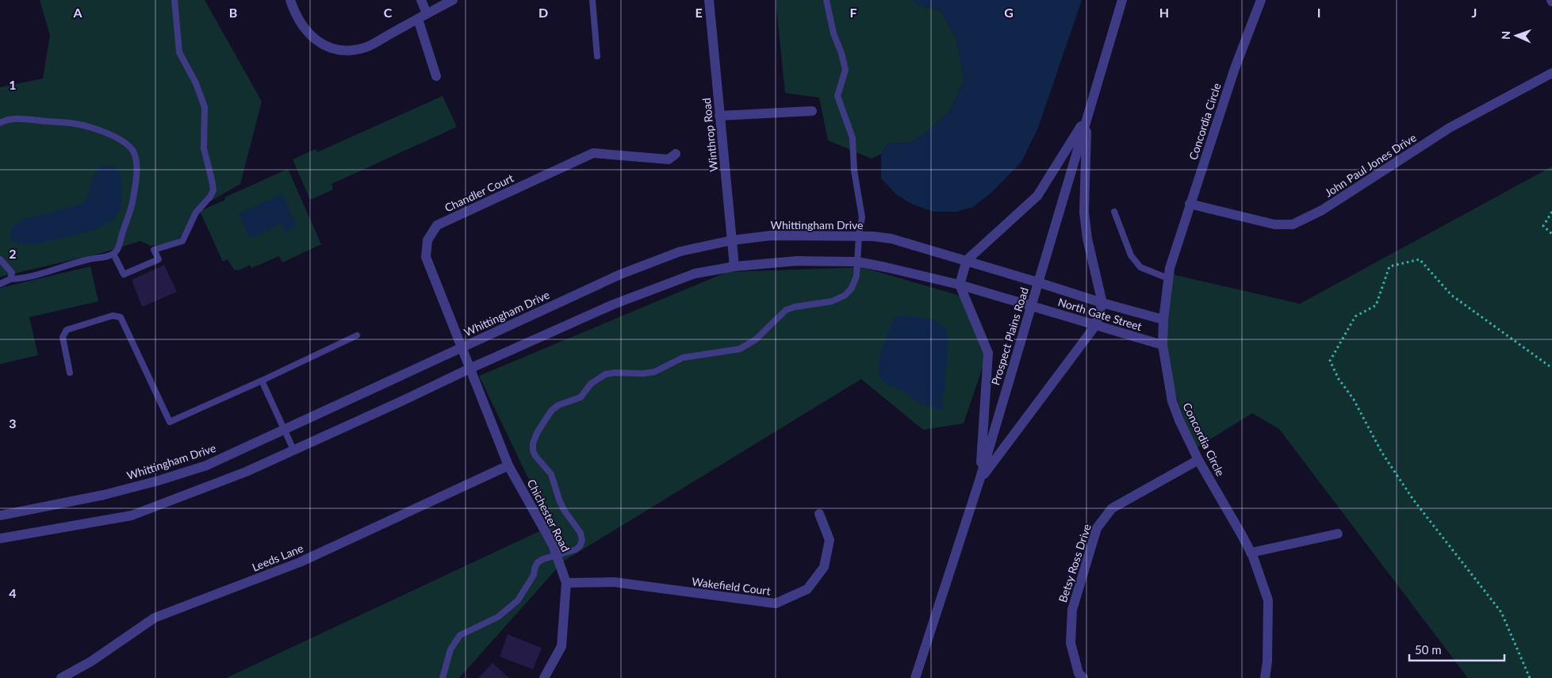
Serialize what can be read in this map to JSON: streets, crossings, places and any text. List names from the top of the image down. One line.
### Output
{"streets":{"street":["Concordia Circle","Winthrop Road","John Paul Jones Drive","Chandler Court","Whittingham Drive","North Gate Street","Prospect Plains Road","Chichester Road","Leeds Lane","Betsy Ross Drive","Wakefield Court"]},"crossings":[["Concordia Circle","John Paul Jones Drive"],["Concordia Circle","North Gate Street"],["Concordia Circle","Betsy Ross Drive"],["Winthrop Road","Whittingham Drive"],["Chandler Court","Whittingham Drive"],["Chandler Court","Chichester Road"],["Whittingham Drive","North Gate Street"],["Whittingham Drive","Prospect Plains Road"],["North Gate Street","Prospect Plains Road"],["Chichester Road","Leeds Lane"],["Chichester Road","Wakefield Court"]],"scale_bar":"50 m","north":"left","grid":{"columns":["A","B","C","D","E","F","G","H","I","J"],"rows":["1","2","3","4"]}}
